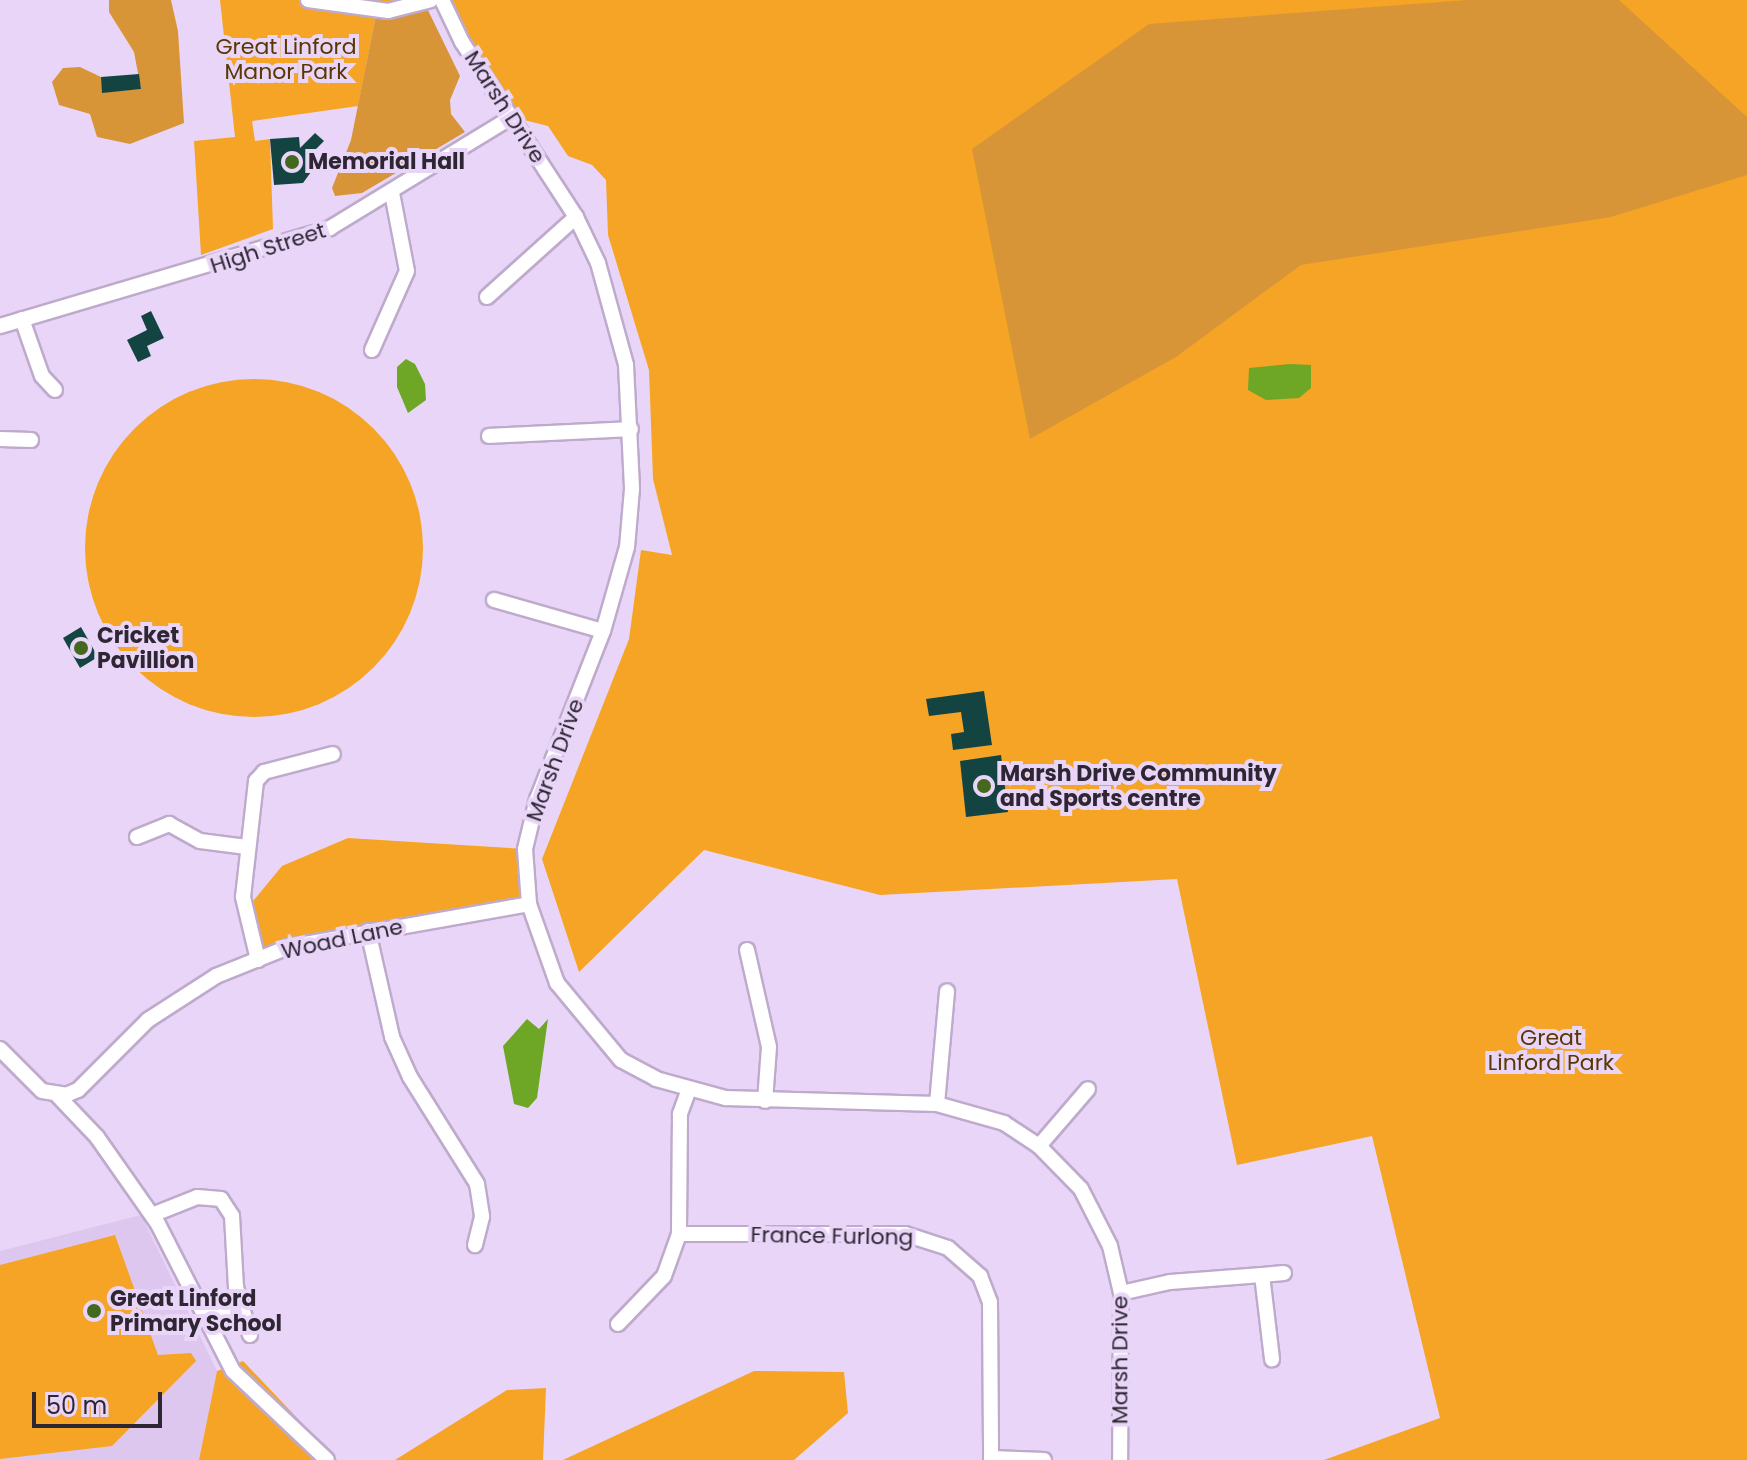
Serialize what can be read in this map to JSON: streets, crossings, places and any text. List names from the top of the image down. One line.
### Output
{"streets":{"street":["Marsh Drive","High Street","Woad Lane","France Furlong"]},"crossings":[["Marsh Drive","High Street"],["Marsh Drive","Woad Lane"]],"parks":["Great Linford Manor Park","Great Linford Park"],"places":["Memorial Hall","Cricket Pavillion","Marsh Drive Community and Sports centre","Great Linford Primary School"],"scale_bar":"50 m"}
